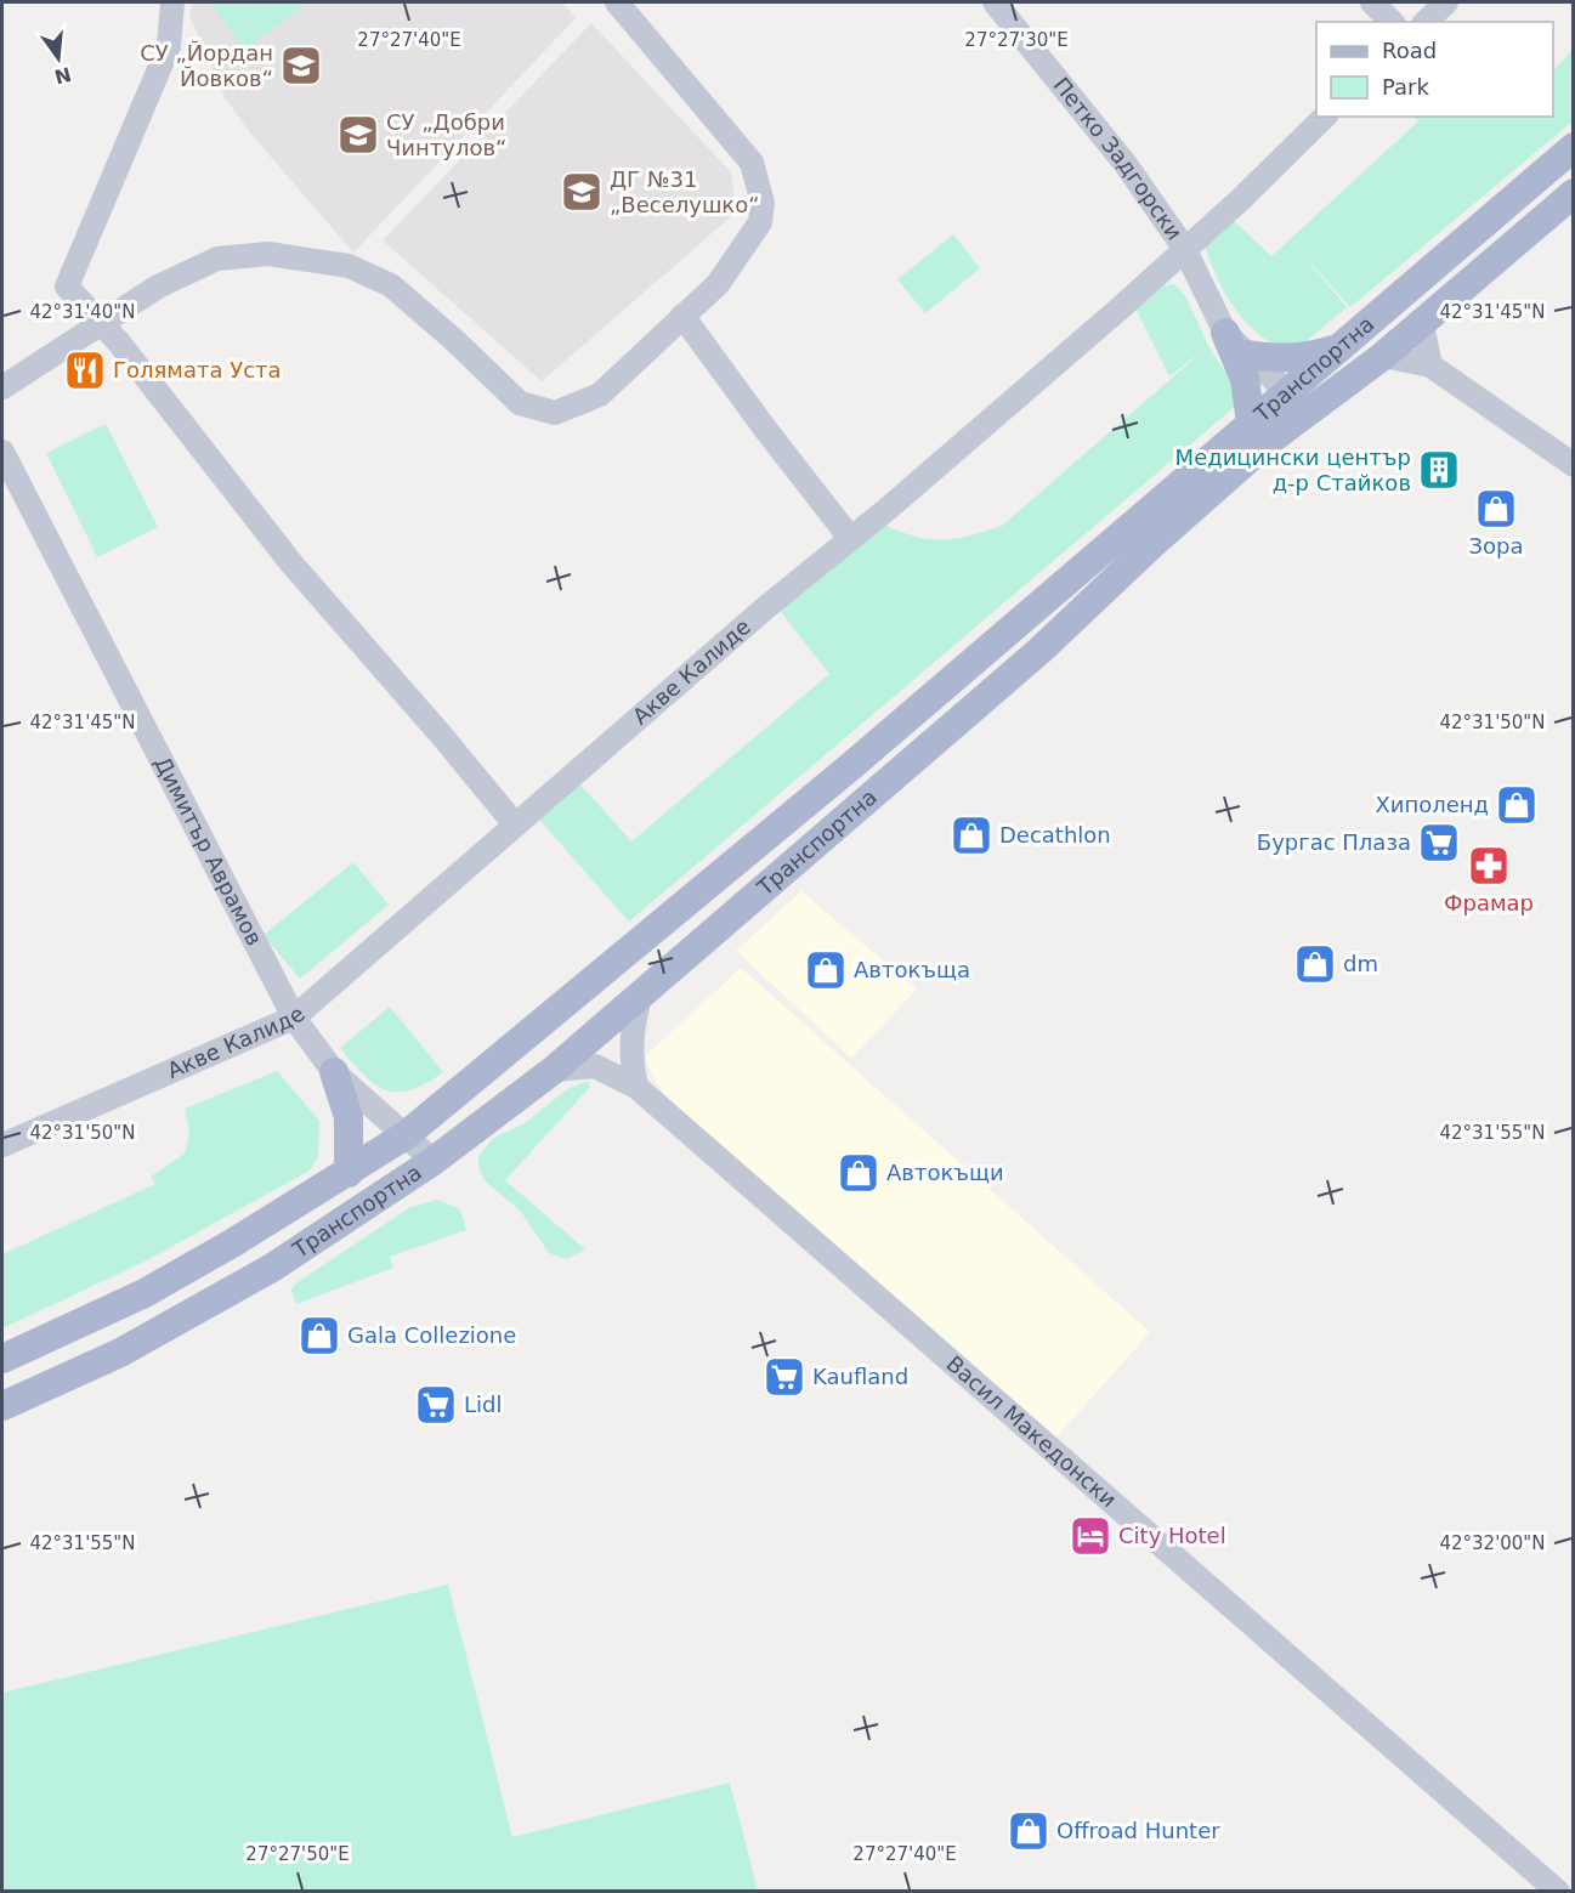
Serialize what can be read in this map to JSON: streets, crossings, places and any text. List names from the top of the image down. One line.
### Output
{"streets":{"main road":["Транспортна"],"street":["Петко Задгорски","Акве Калиде","Димитър Аврамов","Васил Македонски"]},"crossings":[["Петко Задгорски","Транспортна"],["Петко Задгорски","Акве Калиде"],["Транспортна","Димитър Аврамов"],["Транспортна","Васил Македонски"],["Акве Калиде","Димитър Аврамов"]],"places":{"school or university":["СУ „Йордан Йовков“","СУ „Добри Чинтулов“","ДГ №31 „Веселушко“"],"restaurant":["Голямата Уста"],"building":["Медицински център д-р Стайков"],"shop":["Зора","Хиполенд","Decathlon","dm","Автокъща","Автокъщи","Gala Collezione","Offroad Hunter"],"supermarket":["Бургас Плаза","Kaufland","Lidl"],"pharmacy":["Фрамар"],"hotel":["City Hotel"]},"legend":["Road","Park"],"north":"bottom","coordinates":["27°27'40\"E","27°27'30\"E","42°31'40\"N","42°31'45\"N","42°31'50\"N","42°31'55\"N","42°32'00\"N","27°27'50\"E"]}
